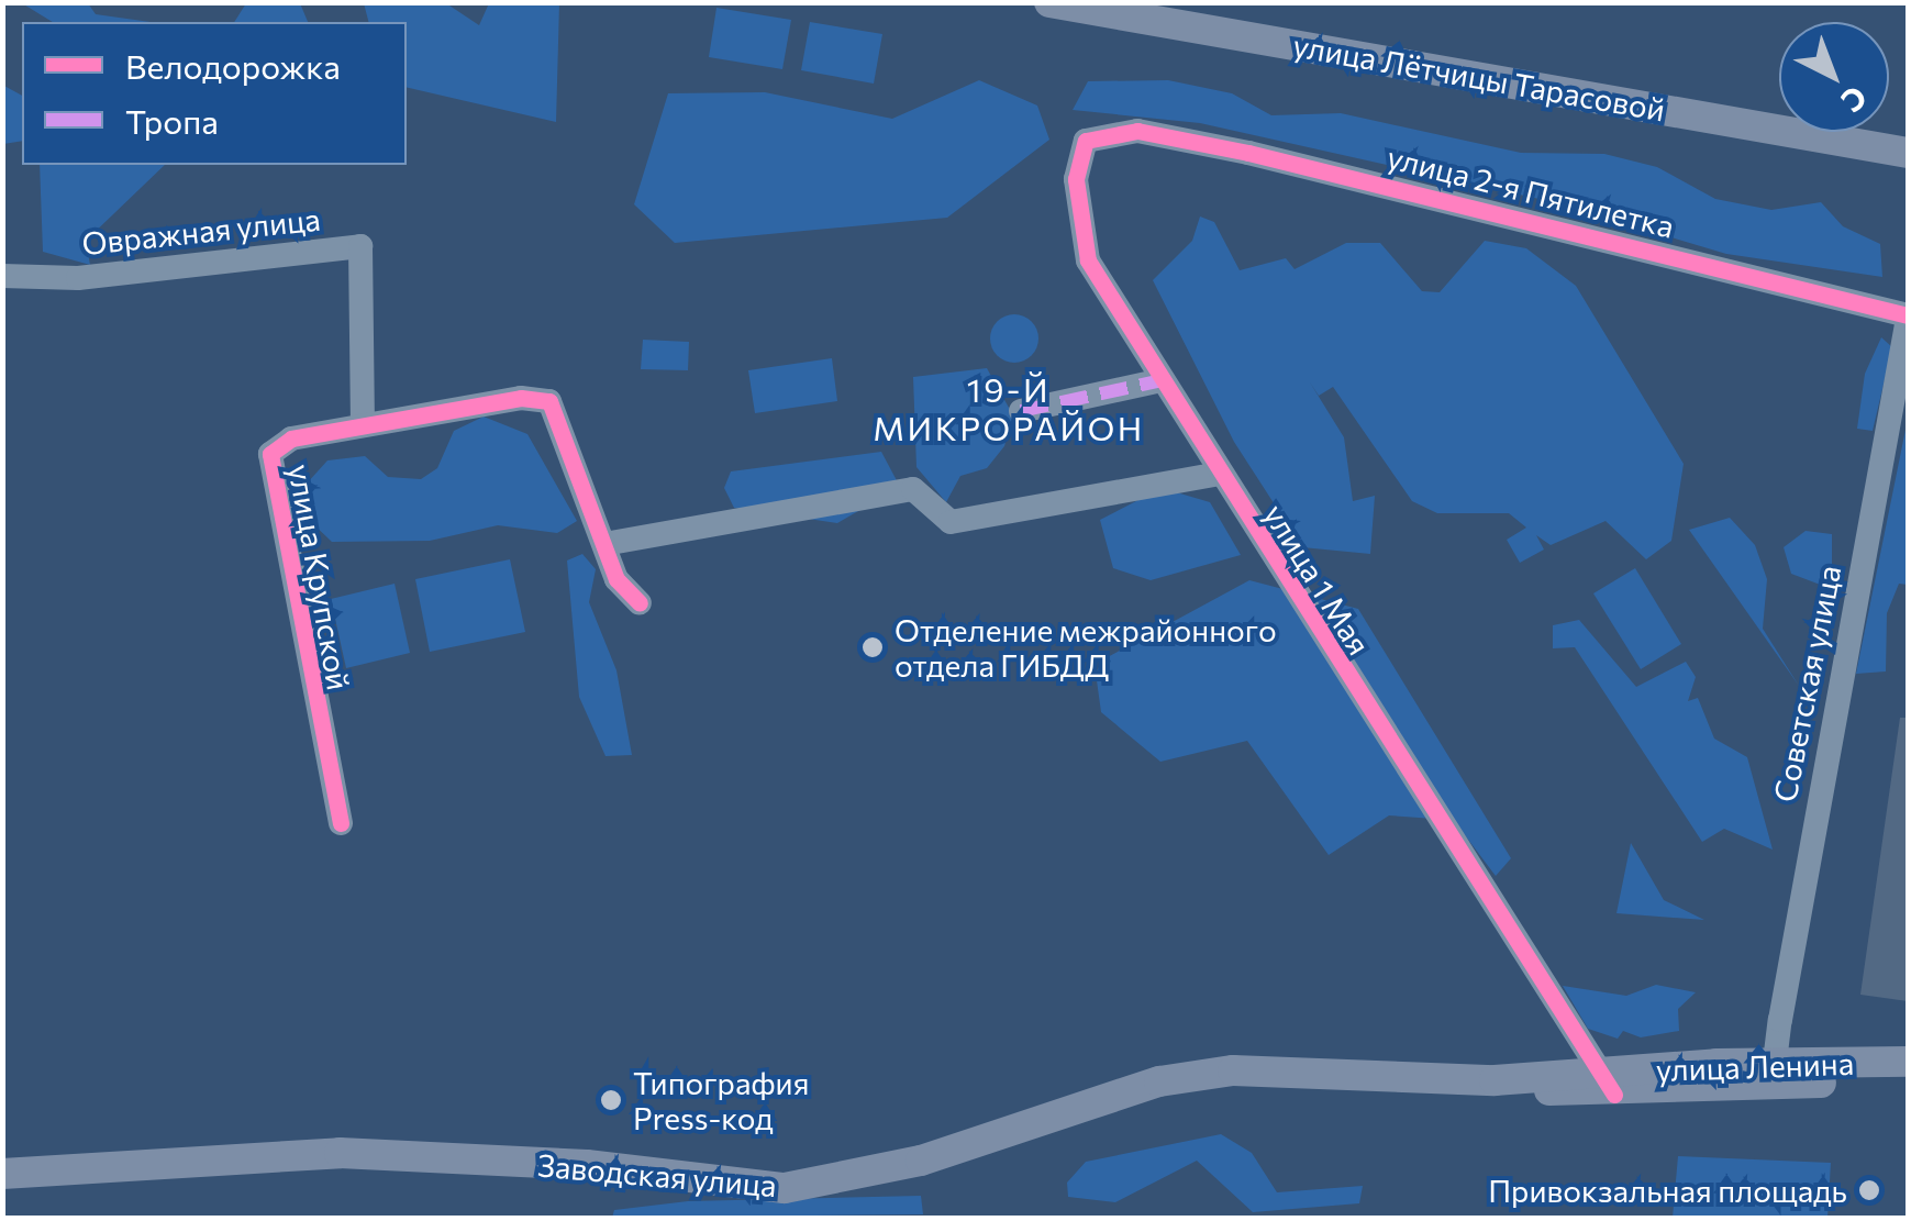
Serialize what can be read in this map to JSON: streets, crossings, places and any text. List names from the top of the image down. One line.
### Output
{"streets":{"main road":["улица Лётчицы Тарасовой","улица Ленина","Заводская улица"],"street":["улица 2-я Пятилетка","Овражная улица","улица Крупской","улица 1 Мая","Советская улица"]},"crossings":[["улица 2-я Пятилетка","улица 1 Мая"],["улица 2-я Пятилетка","Советская улица"],["Овражная улица","улица Крупской"],["улица 1 Мая","улица Ленина"],["улица 1 Мая","Заводская улица"],["Советская улица","улица Ленина"],["улица Ленина","Заводская улица"]],"districts":["19-Й МИКРОРАЙОН"],"places":["Отделение межрайонного отдела ГИБДД","Типография Press-код","Привокзальная площадь"],"legend":["Велодорожка","Тропа"],"north":"bottom right"}
